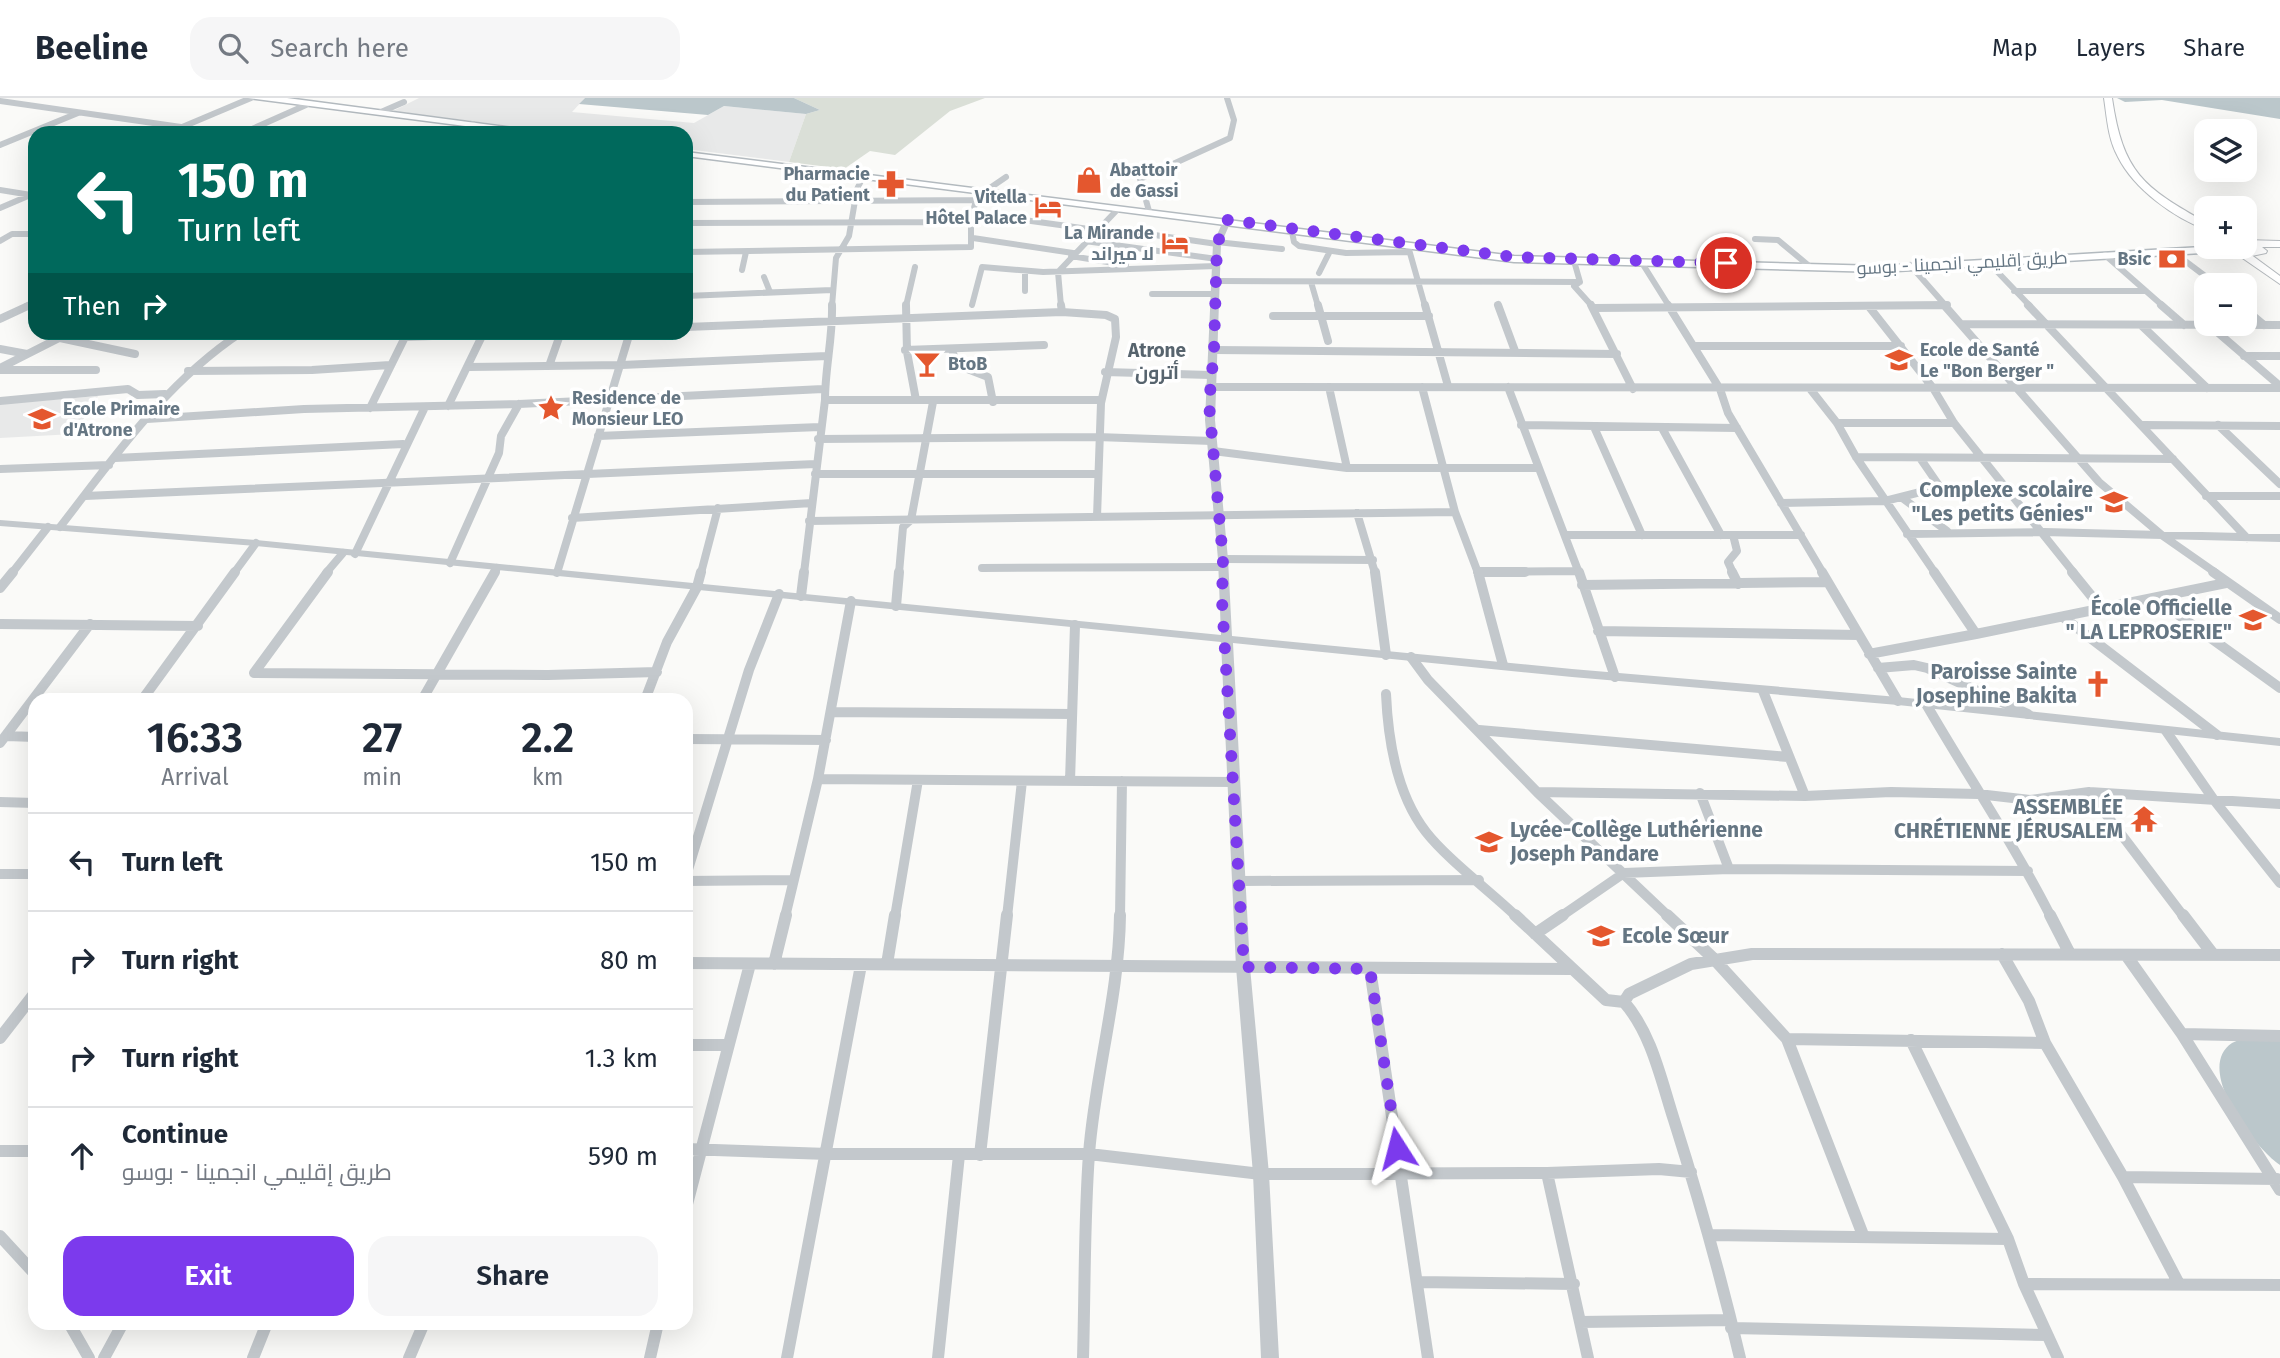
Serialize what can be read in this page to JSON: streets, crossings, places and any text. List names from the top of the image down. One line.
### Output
{"streets":{"main road":["طريق إقليمي انجمينا - بوسو"]},"districts":["Atrone أترون"],"places":{"shop":["Abattoir de Gassi"],"pharmacy":["Pharmacie du Patient"],"hotel":["Vitella Hôtel Palace","La Mirande لا ميراند"],"bank":["Bsic"],"school or university":["Ecole de Santé Le \"Bon Berger \"","Ecole Primaire d'Atrone","Complexe scolaire \"Les petits Génies\"","École Officielle \" LA LEPROSERIE\"","Lycée-Collège Luthérienne Joseph Pandare","Ecole Sœur"],"bar":["BtoB"],"place":["Residence de Monsieur LEO"],"church":["Paroisse Sainte Josephine Bakita"],"temple":["ASSEMBLÉE CHRÉTIENNE JÉRUSALEM"]},"page":{"header":"Beeline","search":"Search here","nav":["Map","Layers","Share"],"map_buttons":["+","−"],"turn":["150 m","Turn left"],"then":"Then","eta":["16:33","Arrival","27","min","2.2","km"],"list":[{"name":"Turn left","value":"150 m"},{"name":"Turn right","value":"80 m"},{"name":"Turn right","value":"1.3 km"},{"name":"Continue","note":"طريق إقليمي انجمينا - بوسو","value":"590 m"}],"buttons":["Exit","Share"]}}
